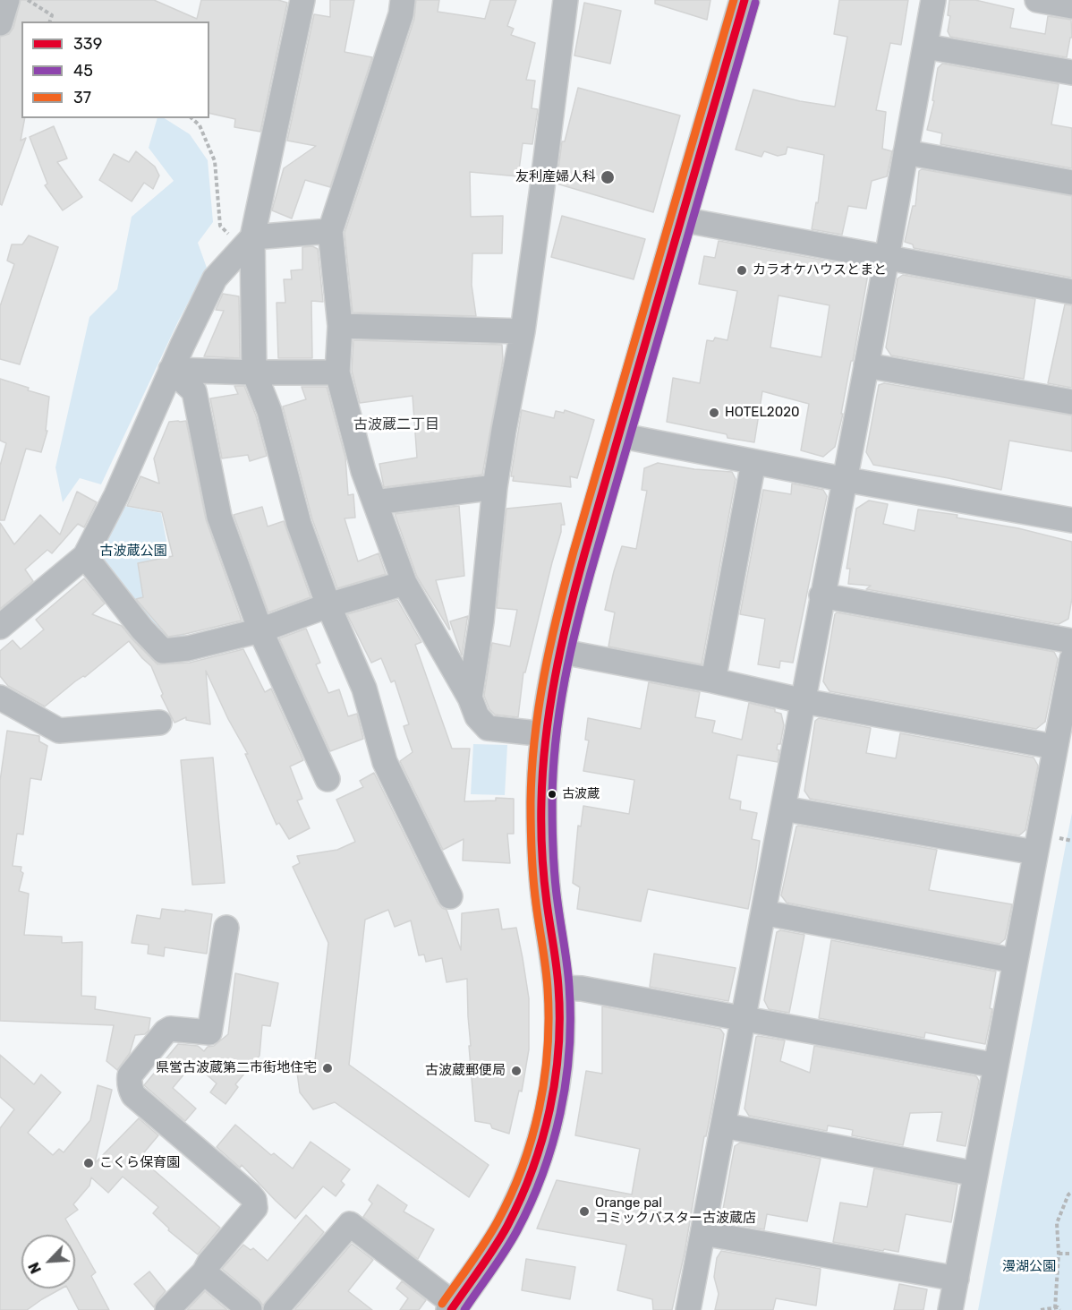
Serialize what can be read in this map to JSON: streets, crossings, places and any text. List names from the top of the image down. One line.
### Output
{"districts":["古波蔵二丁目"],"parks":["古波蔵公園","漫湖公園"],"places":["友利産婦人科","カラオケハウスとまと","HOTEL2020","古波蔵","県営古波蔵第二市街地住宅","古波蔵郵便局","こくら保育園","Orange pal コミックバスター古波蔵店"],"lines":["transit line 339","transit line 37","transit line 45"],"legend":["339","45","37"],"north":"bottom left"}
